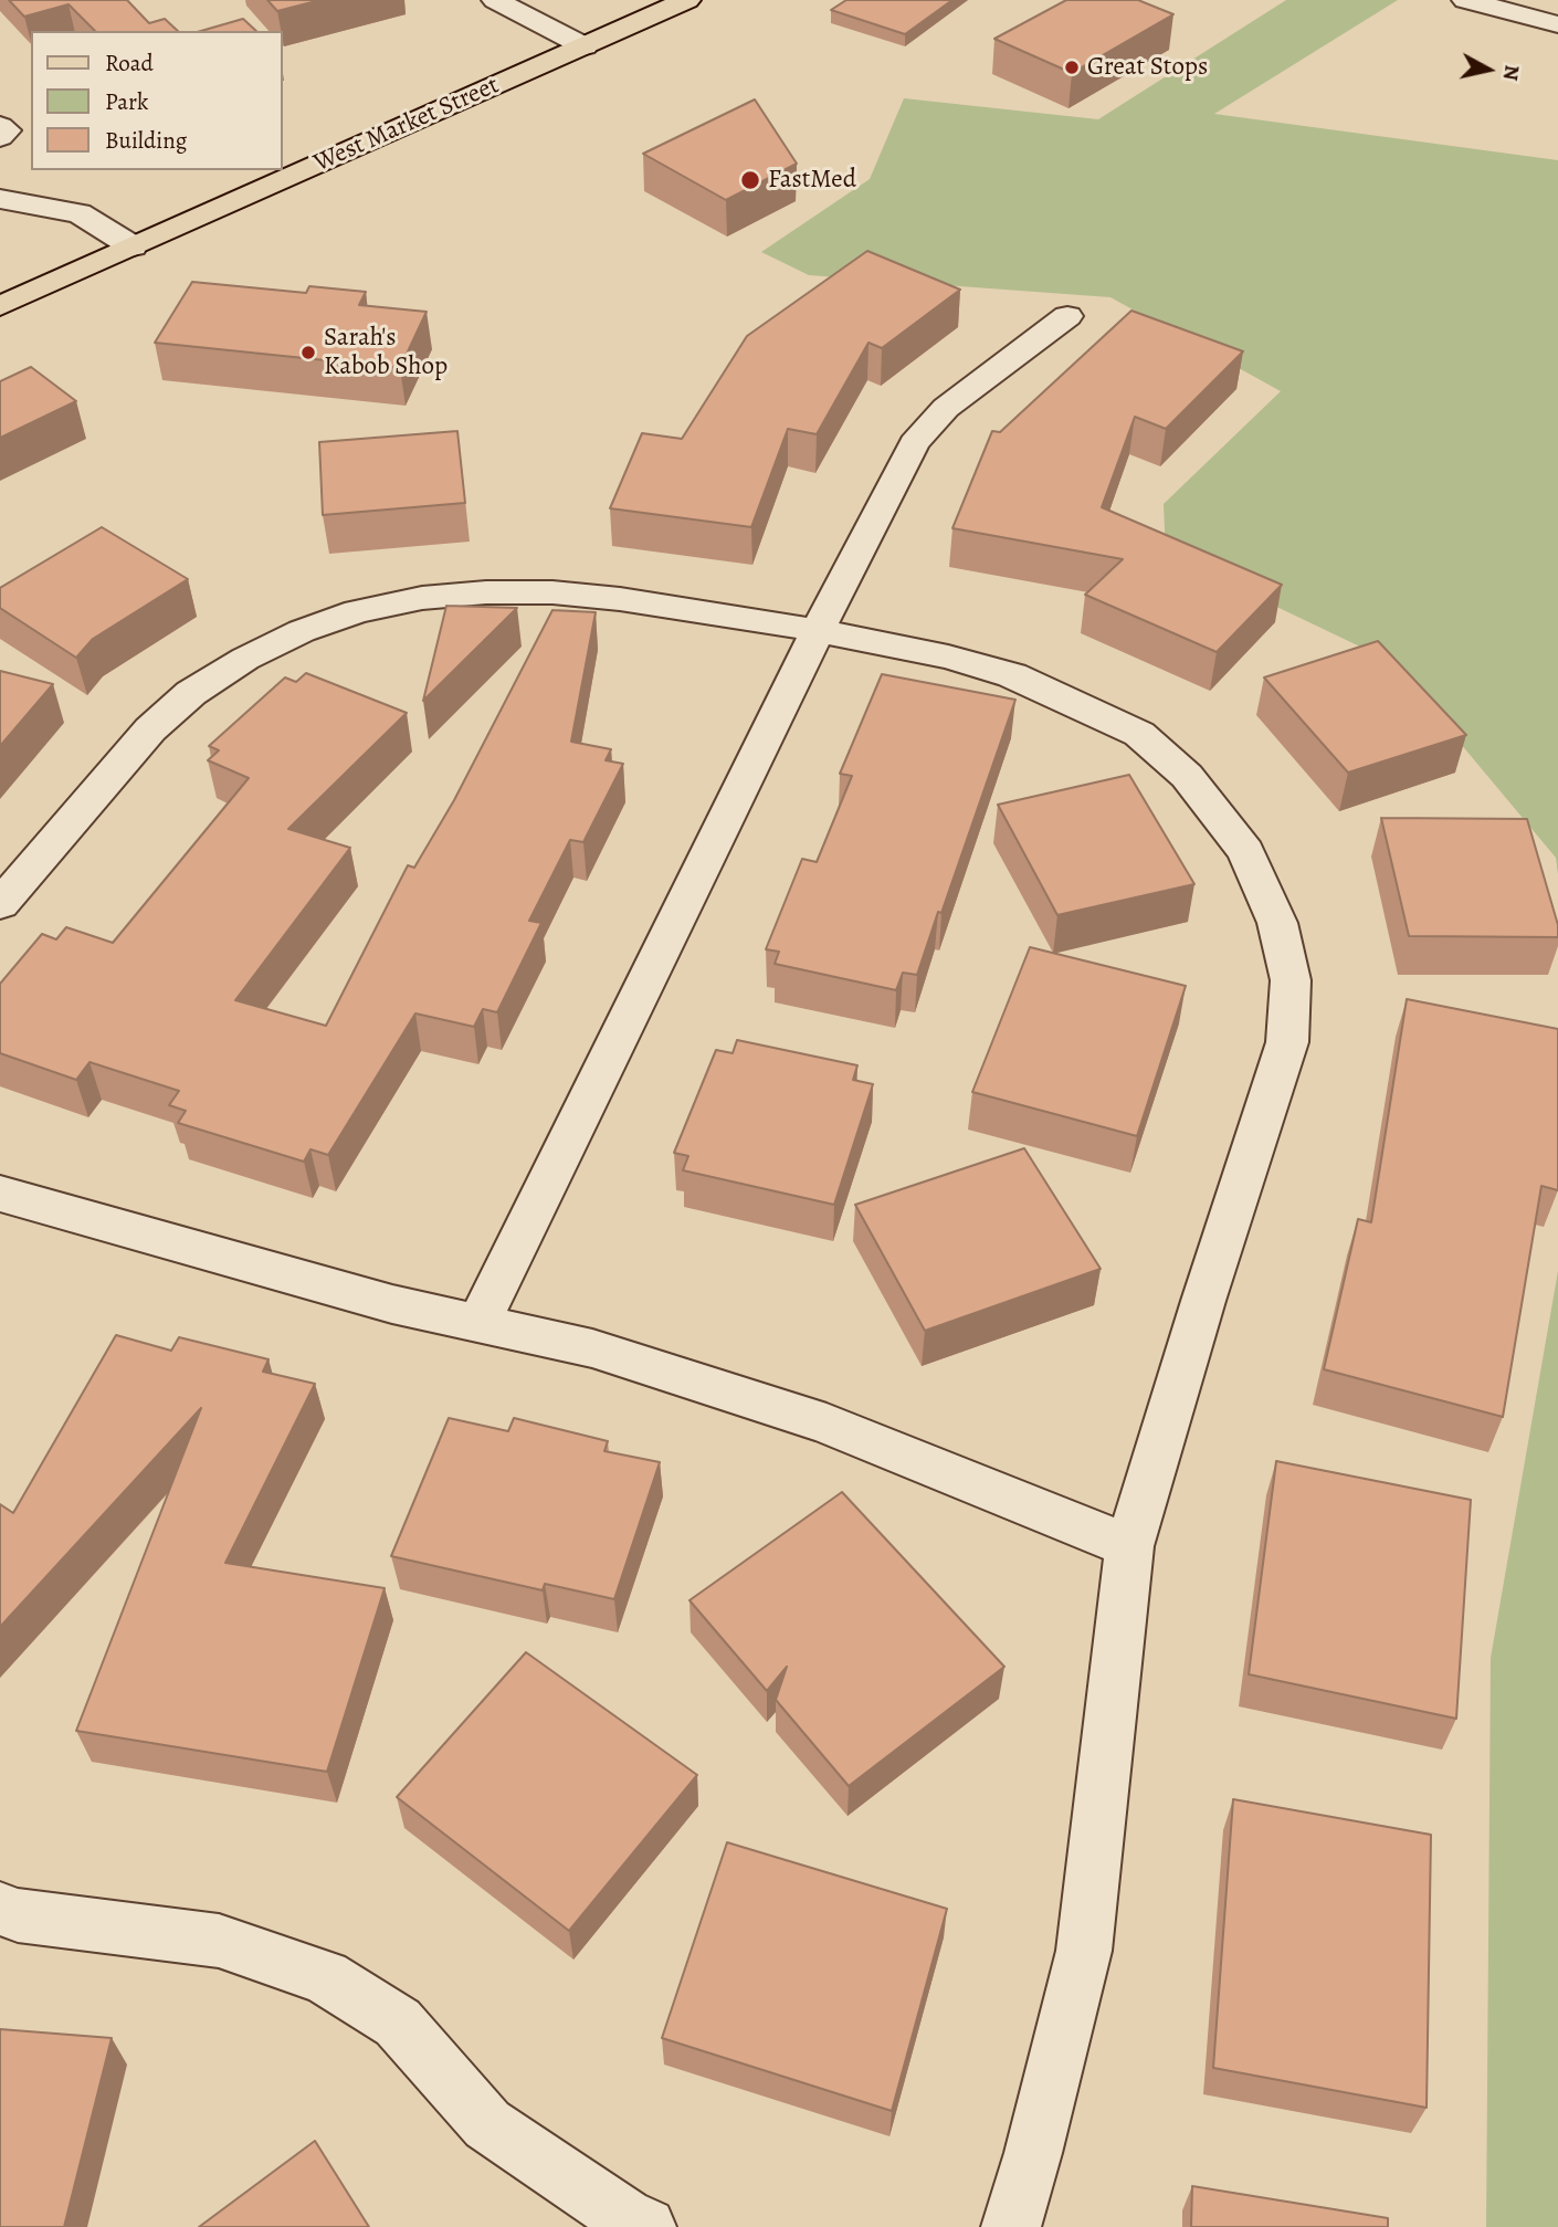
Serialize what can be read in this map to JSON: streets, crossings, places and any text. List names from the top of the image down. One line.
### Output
{"streets":{"main road":["West Market Street"]},"places":["Great Stops","FastMed","Sarah's Kabob Shop"],"legend":["Road","Park","Building"],"north":"right"}
